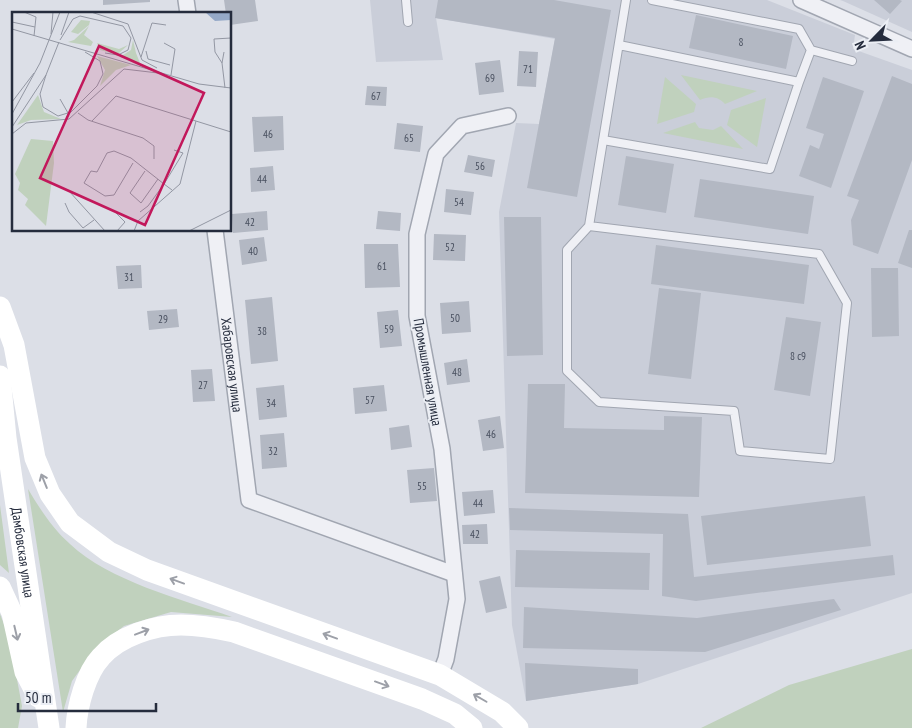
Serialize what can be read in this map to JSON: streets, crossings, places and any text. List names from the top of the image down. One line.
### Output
{"streets":{"main road":["Дамбовская улица"],"street":["Хабаровская улица","Промышленная улица"]},"crossings":[["Хабаровская улица","Промышленная улица"]],"house_numbers":["8","71","69","67","46","65","56","44","54","42","52","40","61","31","50","29","59","38","8 с9","48","27","57","34","46","32","55","44","42"],"scale_bar":"50 m","north":"bottom left"}
